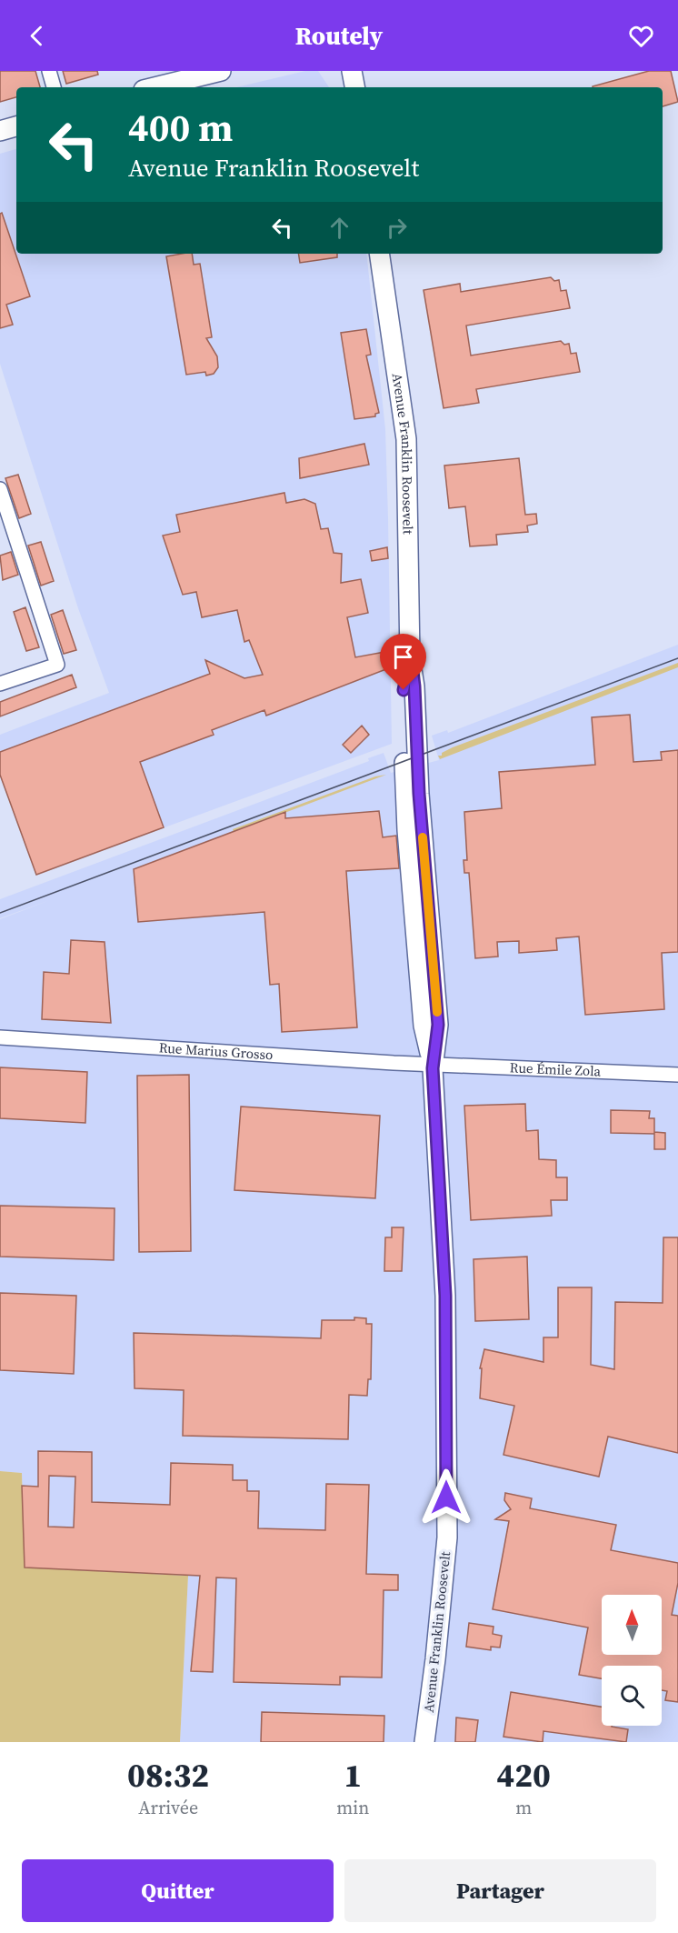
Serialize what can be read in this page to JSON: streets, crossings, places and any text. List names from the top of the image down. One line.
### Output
{"streets":{"street":["Avenue Franklin Roosevelt","Rue Marius Grosso","Rue Émile Zola"]},"crossings":[["Avenue Franklin Roosevelt","Rue Marius Grosso"],["Avenue Franklin Roosevelt","Rue Émile Zola"],["Rue Marius Grosso","Rue Émile Zola"]],"north":"top","page":{"header":"Routely","turn":["400 m","Avenue Franklin Roosevelt"],"eta":["08:32","Arrivée","1","min","420","m"],"buttons":["Quitter","Partager"]}}
